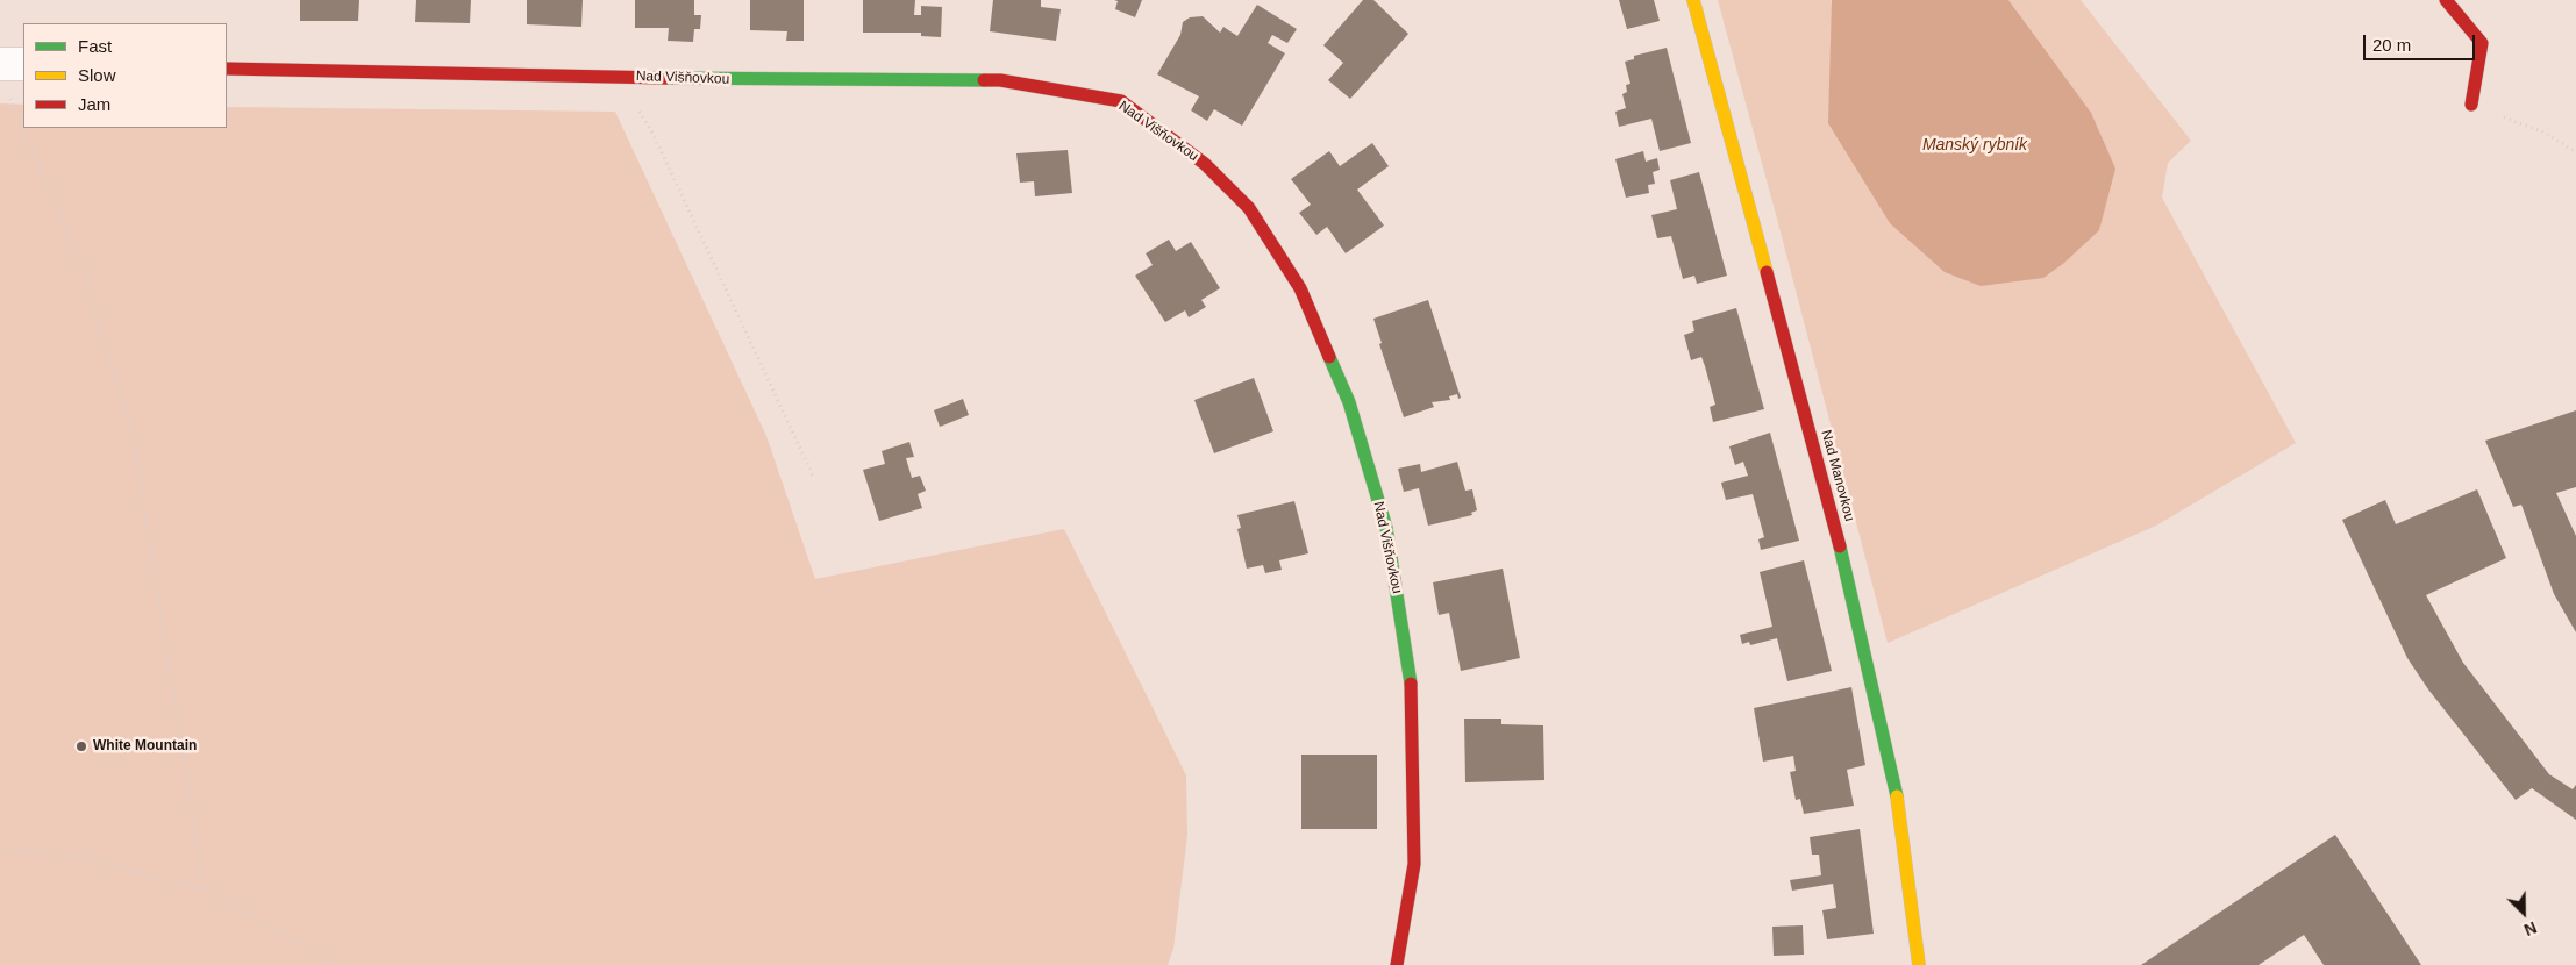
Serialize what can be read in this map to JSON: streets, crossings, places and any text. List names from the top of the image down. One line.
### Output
{"streets":{"street":["Nad Višňovkou","Nad Manovkou"]},"water":["Manský rybník"],"places":["White Mountain"],"legend":["Fast","Slow","Jam"],"scale_bar":"20 m","north":"bottom right"}
